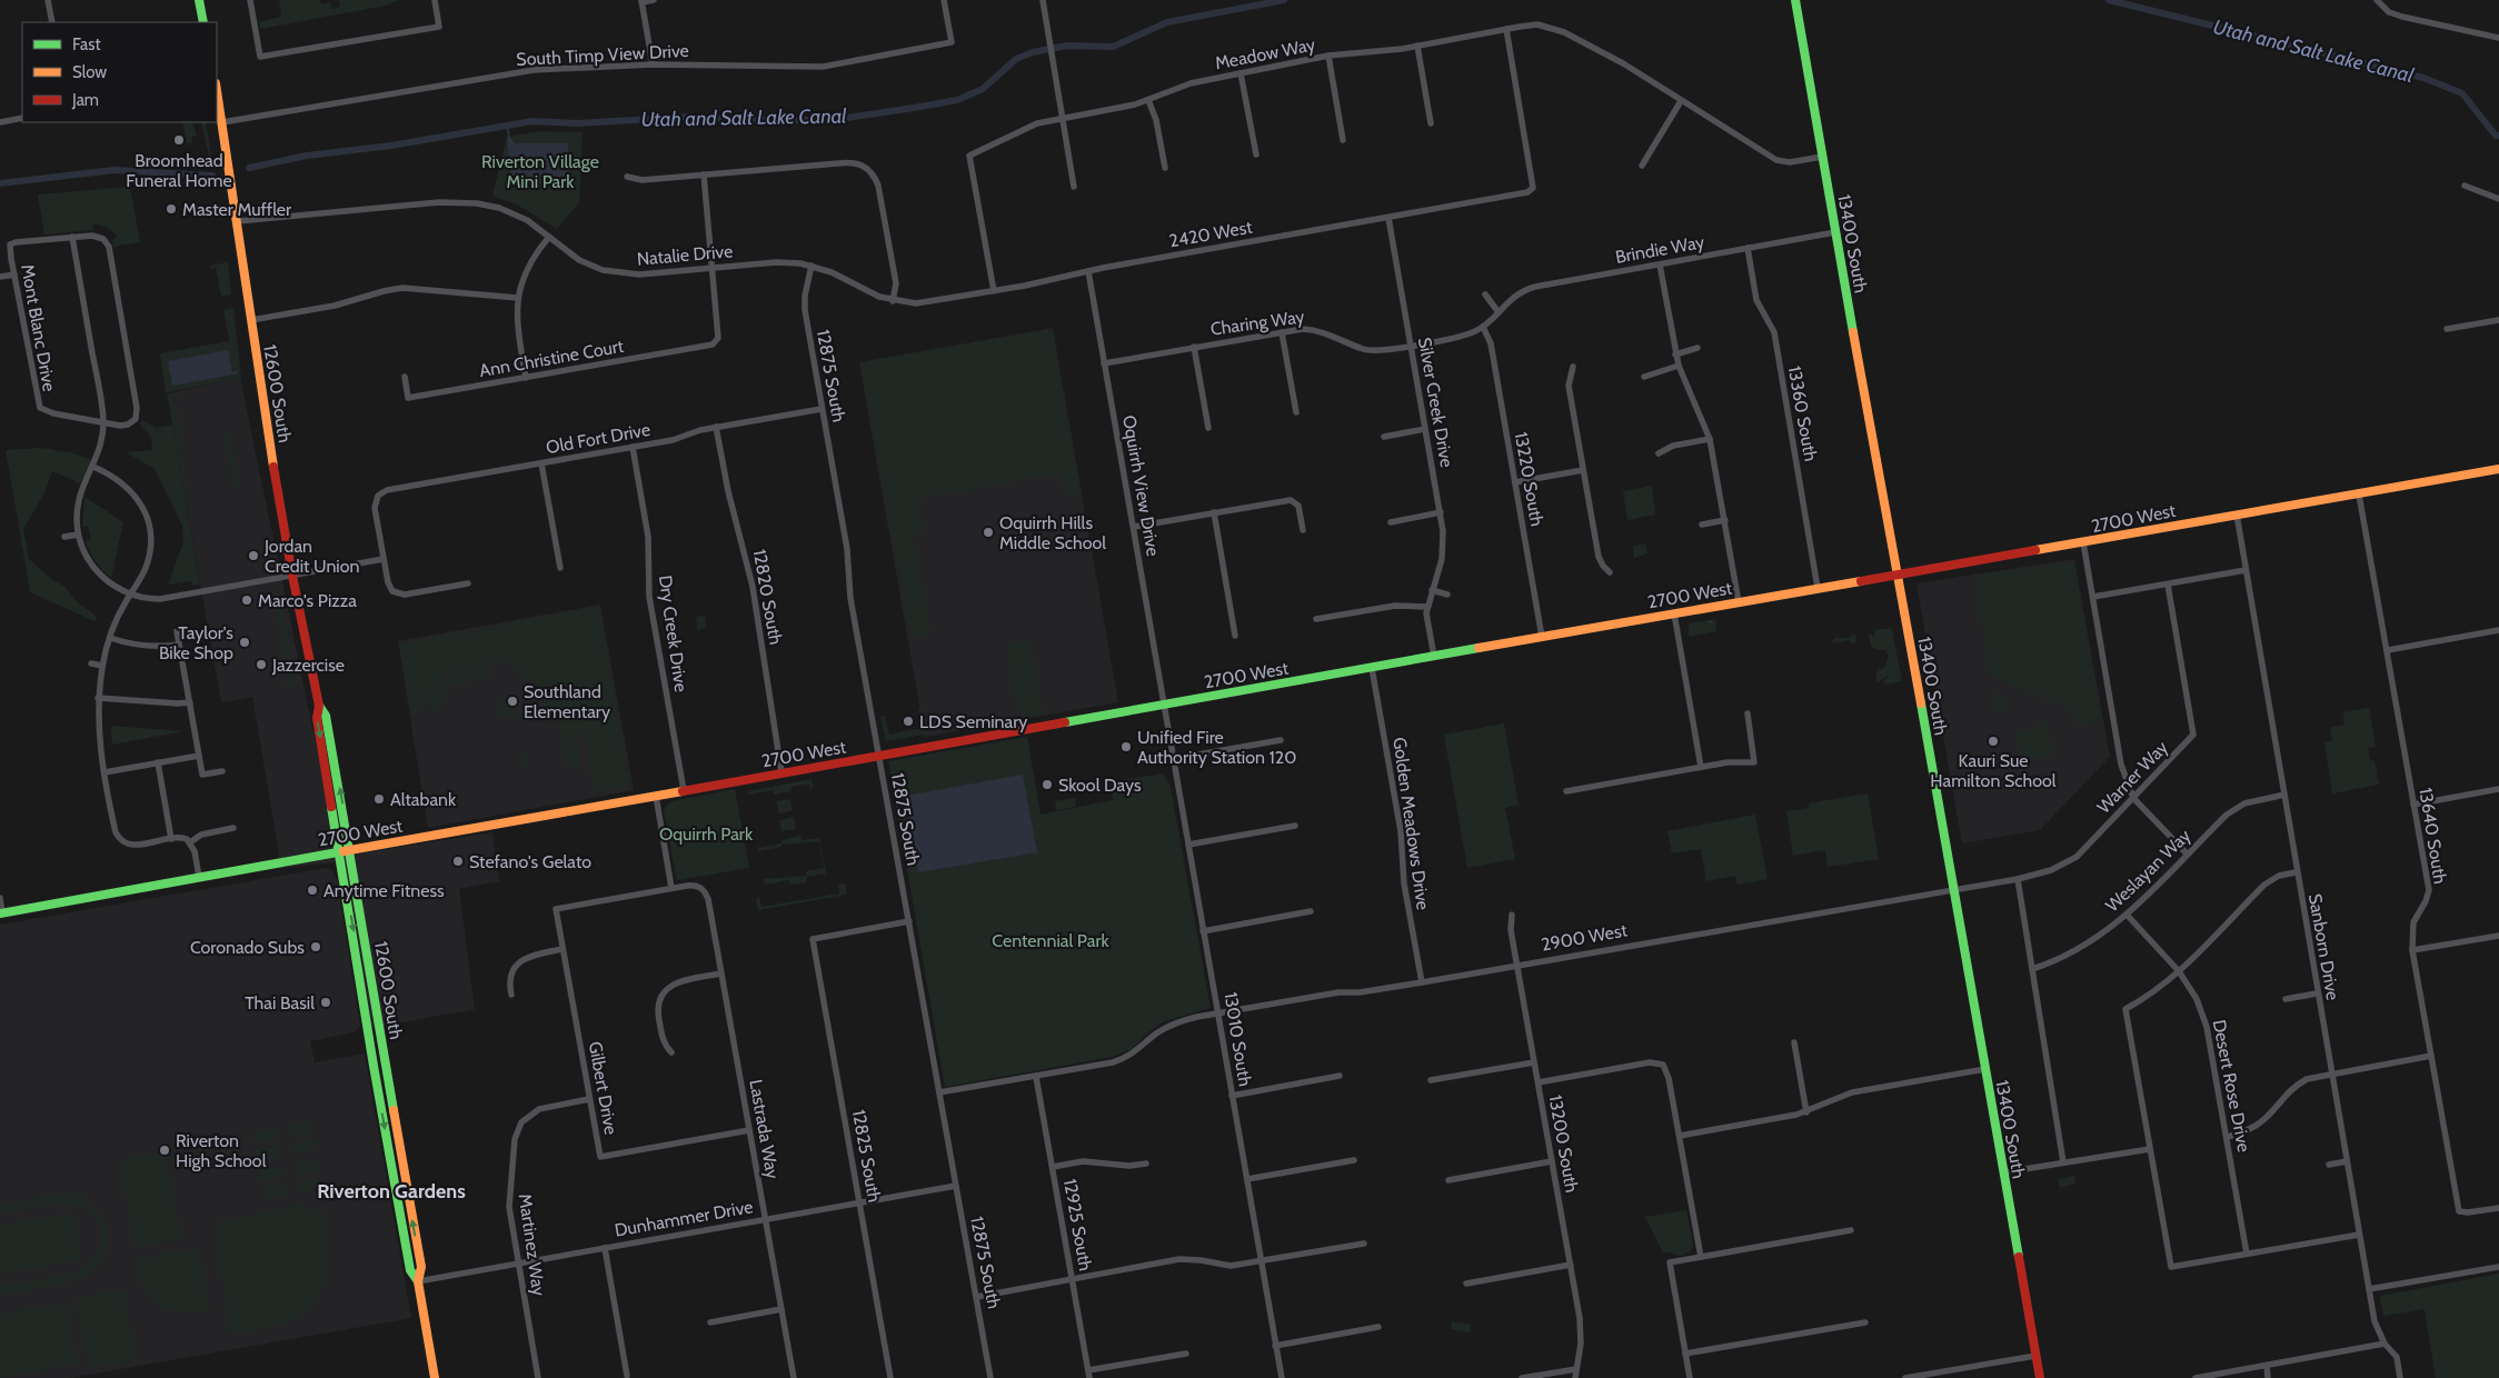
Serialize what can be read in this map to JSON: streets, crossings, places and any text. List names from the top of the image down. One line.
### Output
{"streets":{"main road":["13400 South","12600 South","2700 West"],"street":["Meadow Way","South Timp View Drive","2420 West","Brindie Way","Natalie Drive","Charing Way","Mont Blanc Drive","Ann Christine Court","12875 South","Silver Creek Drive","13360 South","Old Fort Drive","13220 South","Oquirrh View Drive","12820 South","Dry Creek Drive","Warner Way","Golden Meadows Drive","13640 South","Weslayan Way","2900 West","Sanborn Drive","13010 South","Desert Rose Drive","Gilbert Drive","Lastrada Way","13200 South","12825 South","Dunhammer Drive","12925 South","Martinez Way"]},"crossings":[["Meadow Way","2420 West"],["Meadow Way","13400 South"],["South Timp View Drive","12600 South"],["2420 West","Natalie Drive"],["2420 West","Silver Creek Drive"],["2420 West","Oquirrh View Drive"],["13400 South","Brindie Way"],["13400 South","2700 West"],["13400 South","Warner Way"],["13400 South","2900 West"],["Brindie Way","Charing Way"],["Brindie Way","Silver Creek Drive"],["Brindie Way","13360 South"],["Brindie Way","13220 South"],["Natalie Drive","Ann Christine Court"],["Natalie Drive","12875 South"],["Natalie Drive","12600 South"],["Charing Way","Silver Creek Drive"],["Charing Way","Oquirrh View Drive"],["12875 South","Old Fort Drive"],["12875 South","2700 West"],["12875 South","2900 West"],["12875 South","12825 South"],["12875 South","Dunhammer Drive"],["12600 South","2700 West"],["12600 South","Dunhammer Drive"],["Silver Creek Drive","2700 West"],["13360 South","2700 West"],["Old Fort Drive","12820 South"],["Old Fort Drive","Dry Creek Drive"],["13220 South","2700 West"],["Oquirrh View Drive","2700 West"],["Oquirrh View Drive","13010 South"],["2700 West","12820 South"],["2700 West","Dry Creek Drive"],["2700 West","Golden Meadows Drive"],["2700 West","13640 South"],["2700 West","Sanborn Drive"],["2700 West","13010 South"],["Warner Way","2900 West"],["Golden Meadows Drive","2900 West"],["Weslayan Way","Sanborn Drive"],["Weslayan Way","Desert Rose Drive"],["2900 West","13010 South"],["2900 West","13200 South"],["2900 West","12925 South"],["Gilbert Drive","Lastrada Way"],["Gilbert Drive","Martinez Way"],["Lastrada Way","Dunhammer Drive"],["12825 South","Dunhammer Drive"],["Dunhammer Drive","Martinez Way"]],"districts":["Riverton Gardens"],"water":["Utah and Salt Lake Canal"],"parks":["Riverton Village Mini Park","Oquirrh Park","Centennial Park"],"places":["Broomhead Funeral Home","Master Muffler","Oquirrh Hills Middle School","Jordan Credit Union","Marco's Pizza","Taylor's Bike Shop","Jazzercise","Southland Elementary","LDS Seminary","Kauri Sue Hamilton School","Unified Fire Authority Station 120","Skool Days","Altabank","Stefano's Gelato","Anytime Fitness","Coronado Subs","Thai Basil","Riverton High School"],"legend":["Fast","Slow","Jam"]}
